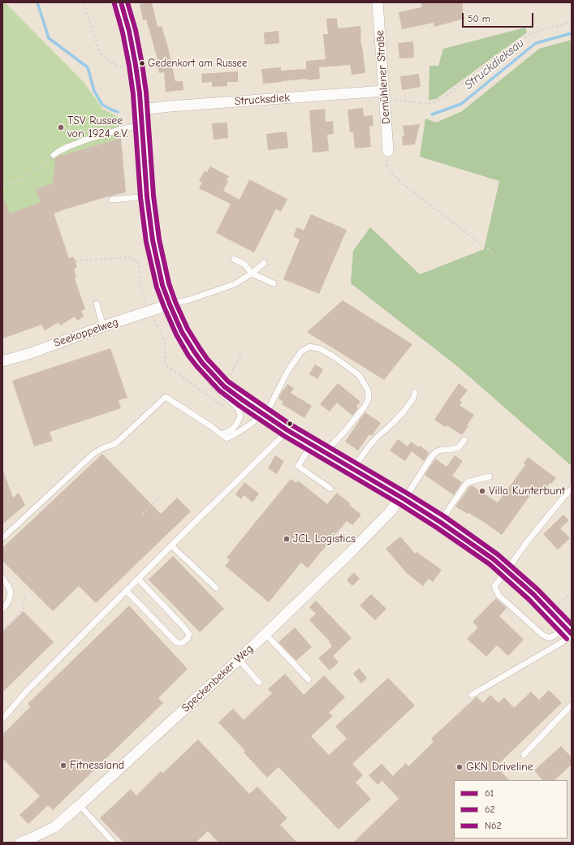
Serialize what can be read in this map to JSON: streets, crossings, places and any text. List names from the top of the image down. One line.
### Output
{"streets":{"street":["Demühlener Straße","Strucksdiek","Seekoppelweg","Speckenbeker Weg"]},"crossings":[["Demühlener Straße","Strucksdiek"]],"water":["Struckdieksau"],"places":["Gedenkort am Russee","TSV Russee von 1924 e.V.","Villa Kunterbunt","JCL Logistics","Fitnessland","GKN Driveline"],"lines":["transit line 61","transit line N62","transit line 62"],"legend":["61","62","N62"],"scale_bar":"50 m"}
